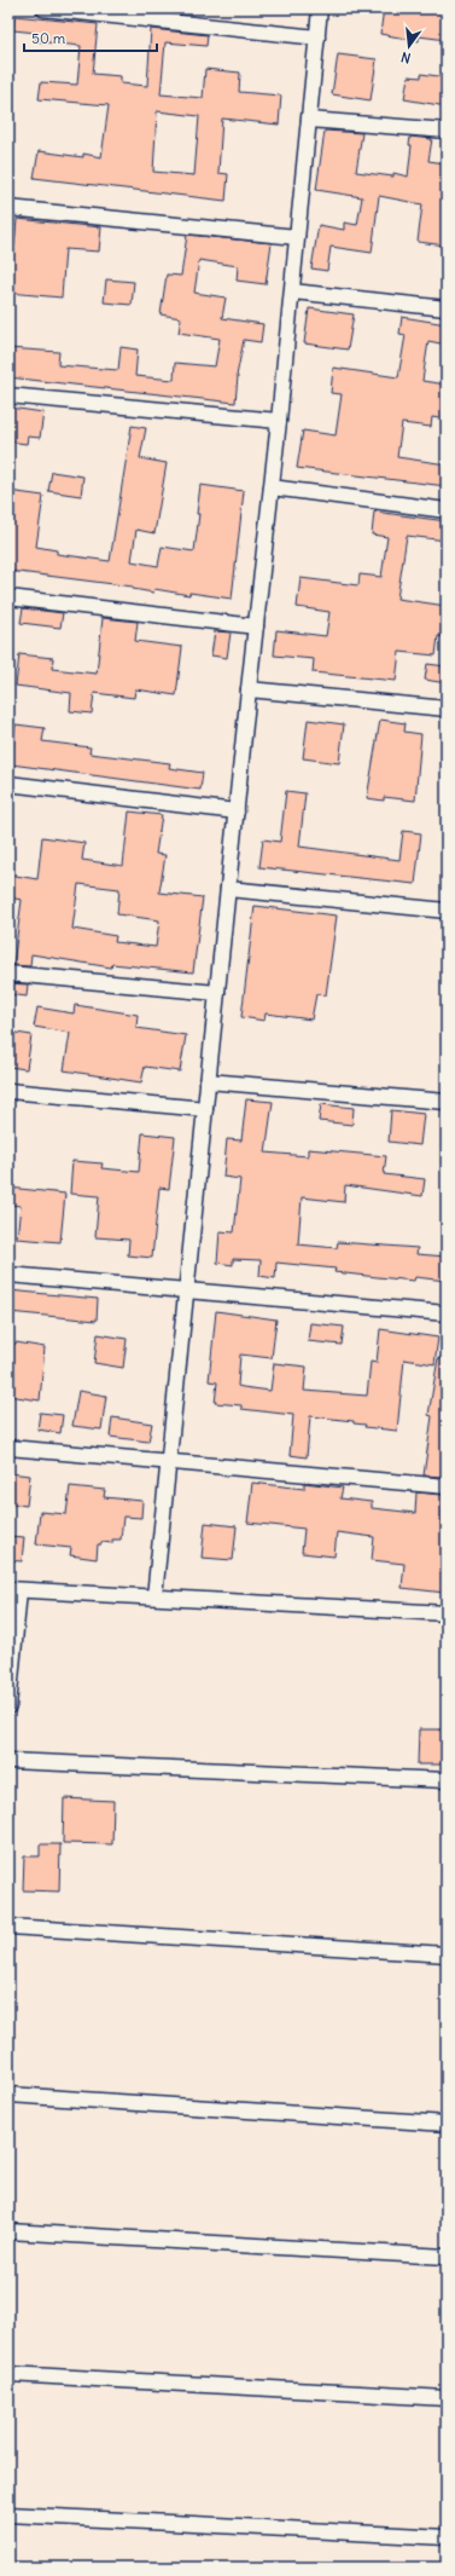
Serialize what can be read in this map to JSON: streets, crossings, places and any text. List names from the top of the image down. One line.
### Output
{"scale_bar":"50 m","north":"bottom"}
